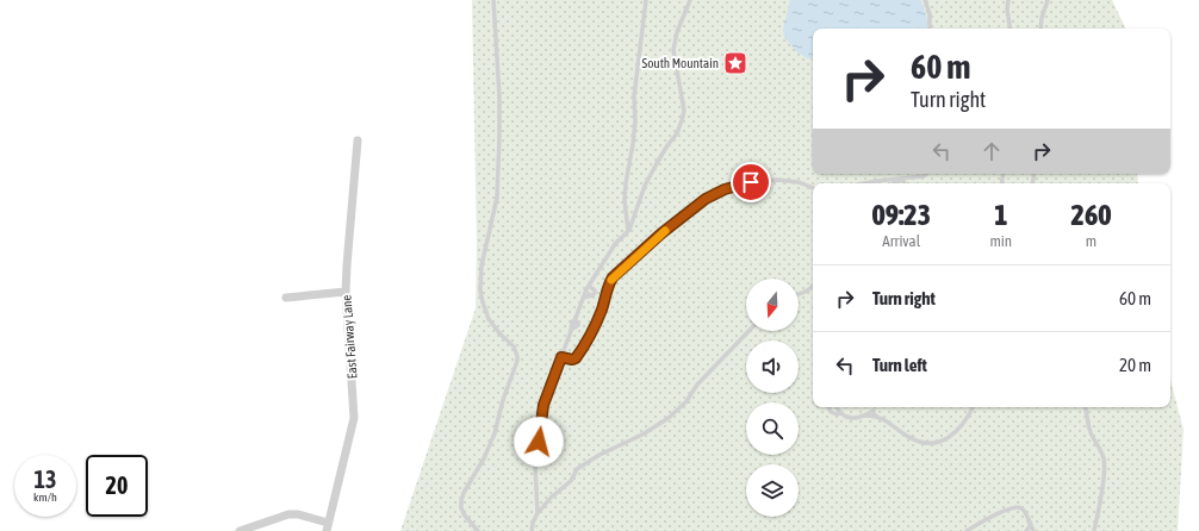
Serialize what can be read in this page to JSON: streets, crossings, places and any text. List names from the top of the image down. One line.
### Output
{"streets":{"street":["East Fairway Lane"]},"places":{"place":["South Mountain"]},"north":"bottom","page":{"turn":["60 m","Turn right"],"eta":["09:23","Arrival","1","min","260","m"],"list":[{"name":"Turn right","value":"60 m"},{"name":"Turn left","value":"20 m"}],"speed":"13 km/h","limit":"20"}}
